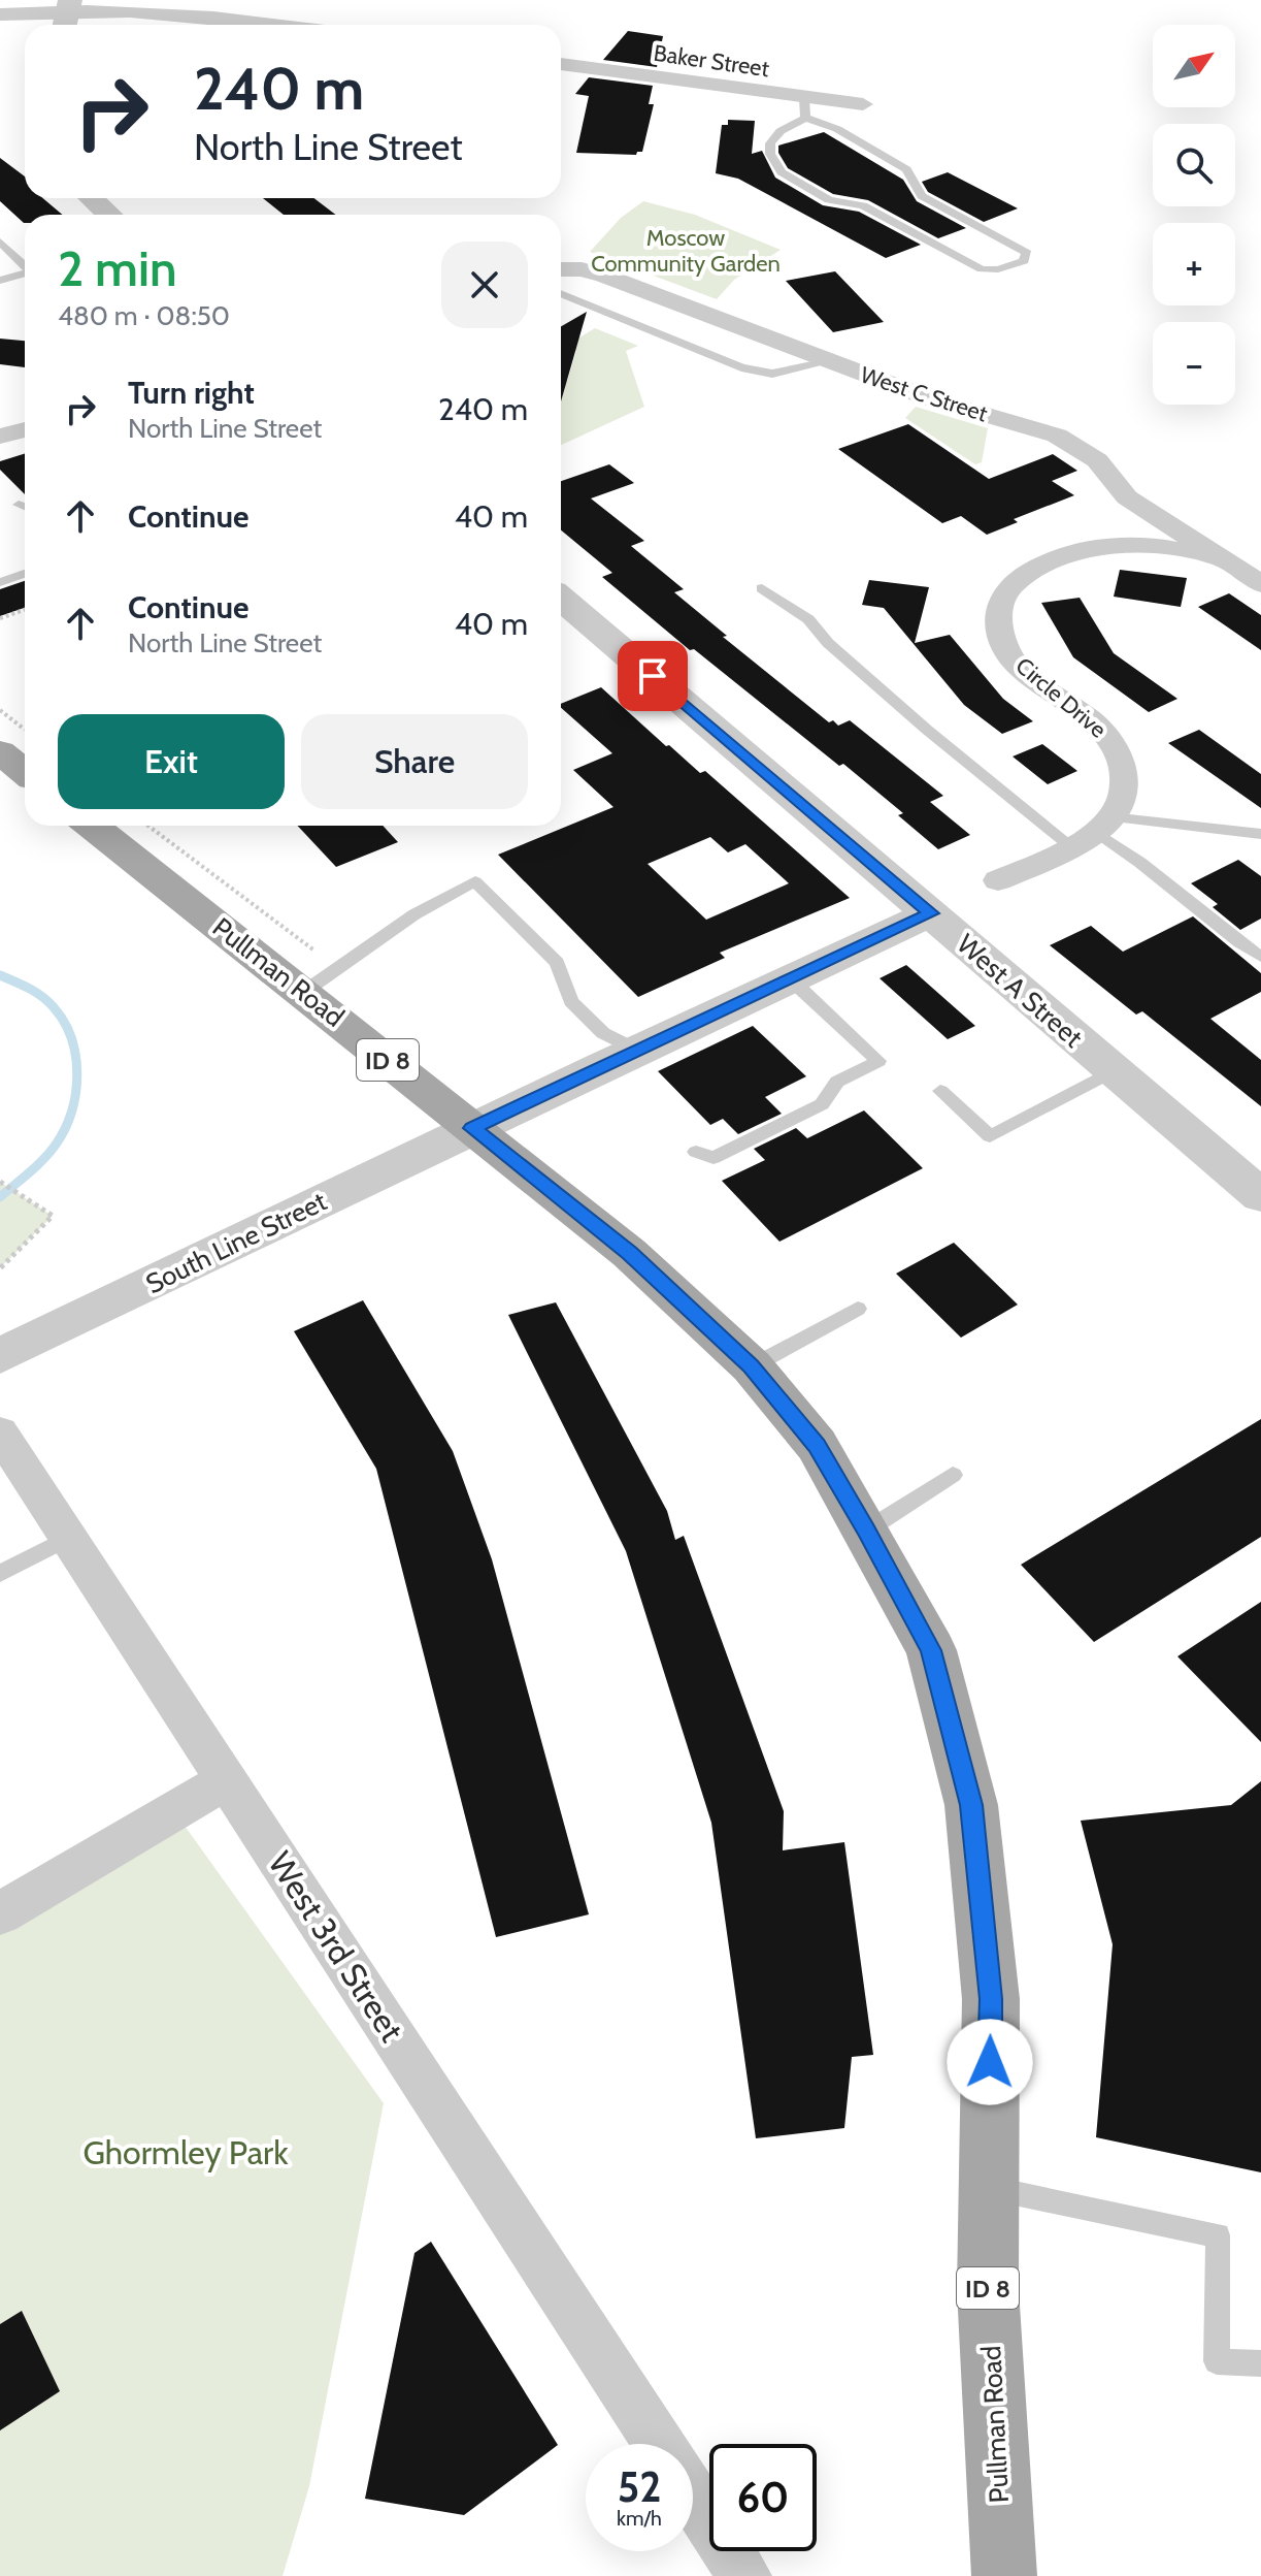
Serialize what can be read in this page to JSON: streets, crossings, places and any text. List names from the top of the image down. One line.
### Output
{"streets":{"main road":["Pullman Road","ID 8"],"street":["Baker Street","West C Street","Circle Drive","West A Street","South Line Street","West 3rd Street"]},"crossings":[["West C Street","Circle Drive"],["Pullman Road","South Line Street"]],"parks":["Moscow Community Garden","Ghormley Park"],"north":"top right","page":{"map_buttons":["+","−"],"turn":["240 m","North Line Street"],"heading":["2 min","480 m · 08:50"],"list":[{"name":"Turn right","note":"North Line Street","value":"240 m"},{"name":"Continue","value":"40 m"},{"name":"Continue","note":"North Line Street","value":"40 m"}],"buttons":["Exit","Share"],"speed":"52 km/h","limit":"60"}}
